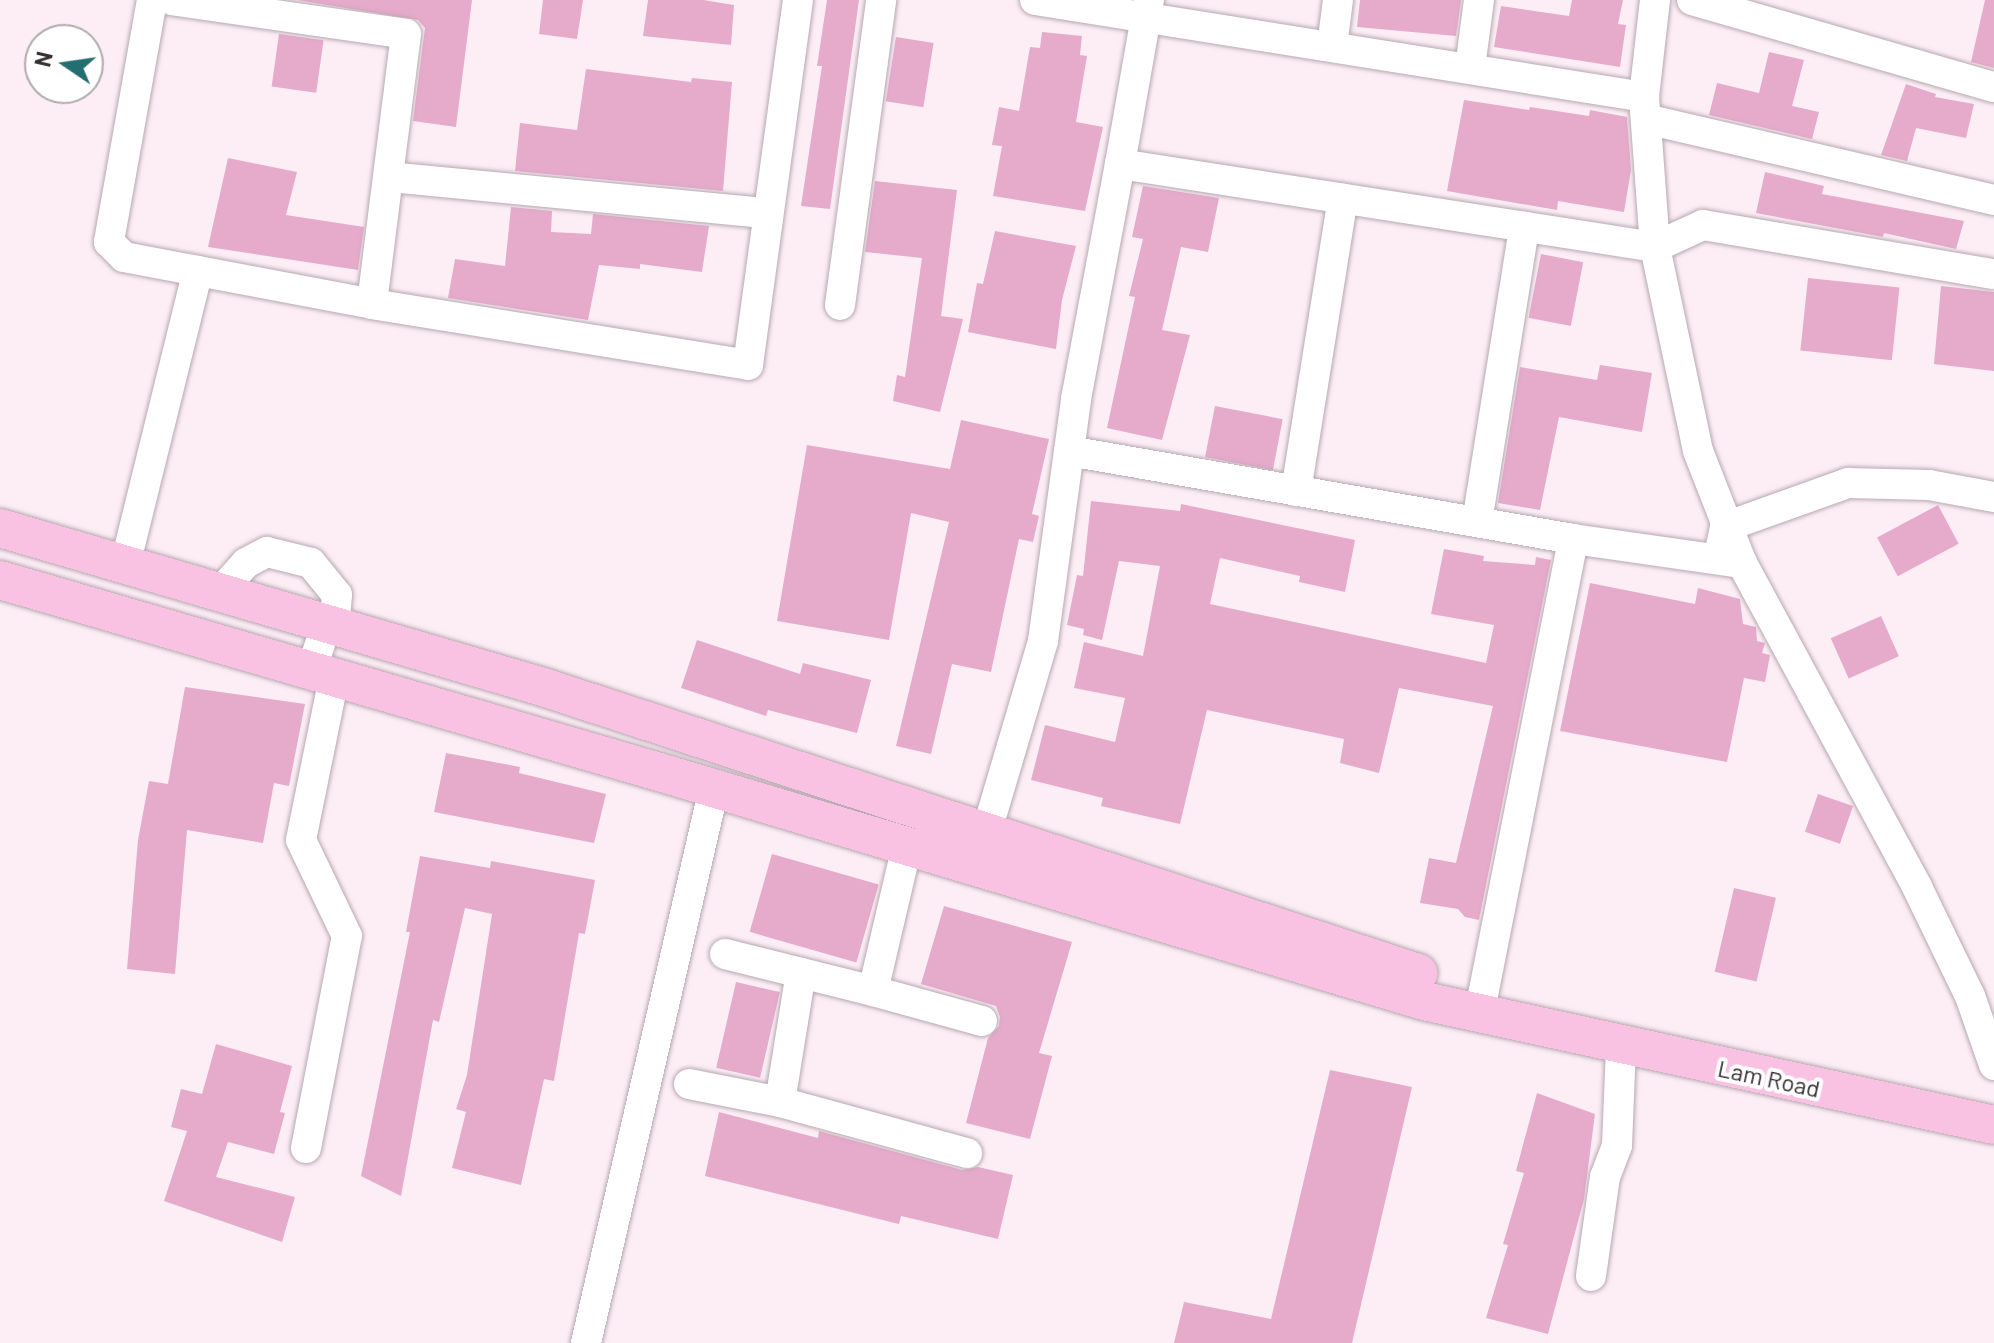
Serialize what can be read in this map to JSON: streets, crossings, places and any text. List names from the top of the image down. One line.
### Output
{"streets":{"main road":["Lam Road"]},"north":"left"}
